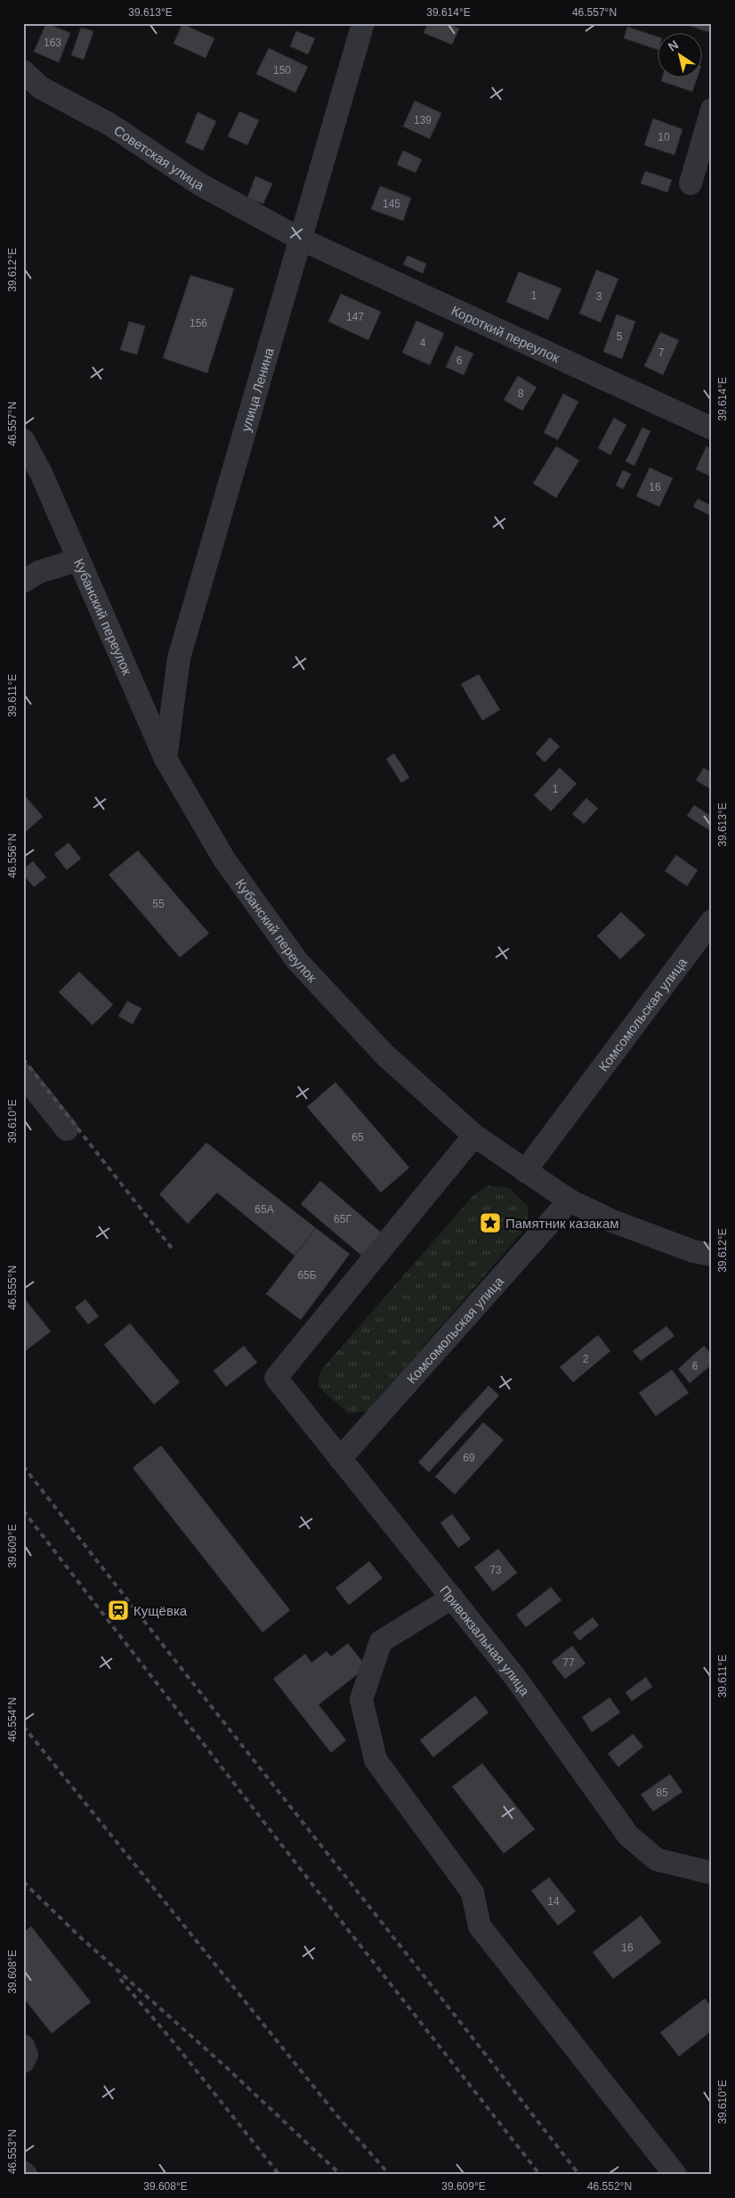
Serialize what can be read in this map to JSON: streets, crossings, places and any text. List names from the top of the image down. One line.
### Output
{"streets":{"street":["Советская улица","Короткий переулок","улица Ленина","Кубанский переулок","Комсомольская улица","Привокзальная улица"]},"crossings":[["Советская улица","Короткий переулок"],["Советская улица","улица Ленина"],["Короткий переулок","улица Ленина"],["улица Ленина","Кубанский переулок"],["Кубанский переулок","Комсомольская улица"],["Кубанский переулок","Привокзальная улица"],["Комсомольская улица","Привокзальная улица"]],"places":{"place":["Памятник казакам"],"station":["Кущёвка"]},"house_numbers":["163","150","139","10","145","1","3","147","156","5","4","7","6","8","16","1","55","65","65А","65Г","65Б","2","6","69","73","77","85","14","16"],"north":"top left","coordinates":["39.613°E","39.614°E","46.557°N","39.612°E","39.611°E","46.556°N","39.610°E","46.555°N","39.609°E","46.554°N","39.608°E","46.553°N","46.552°N"]}
